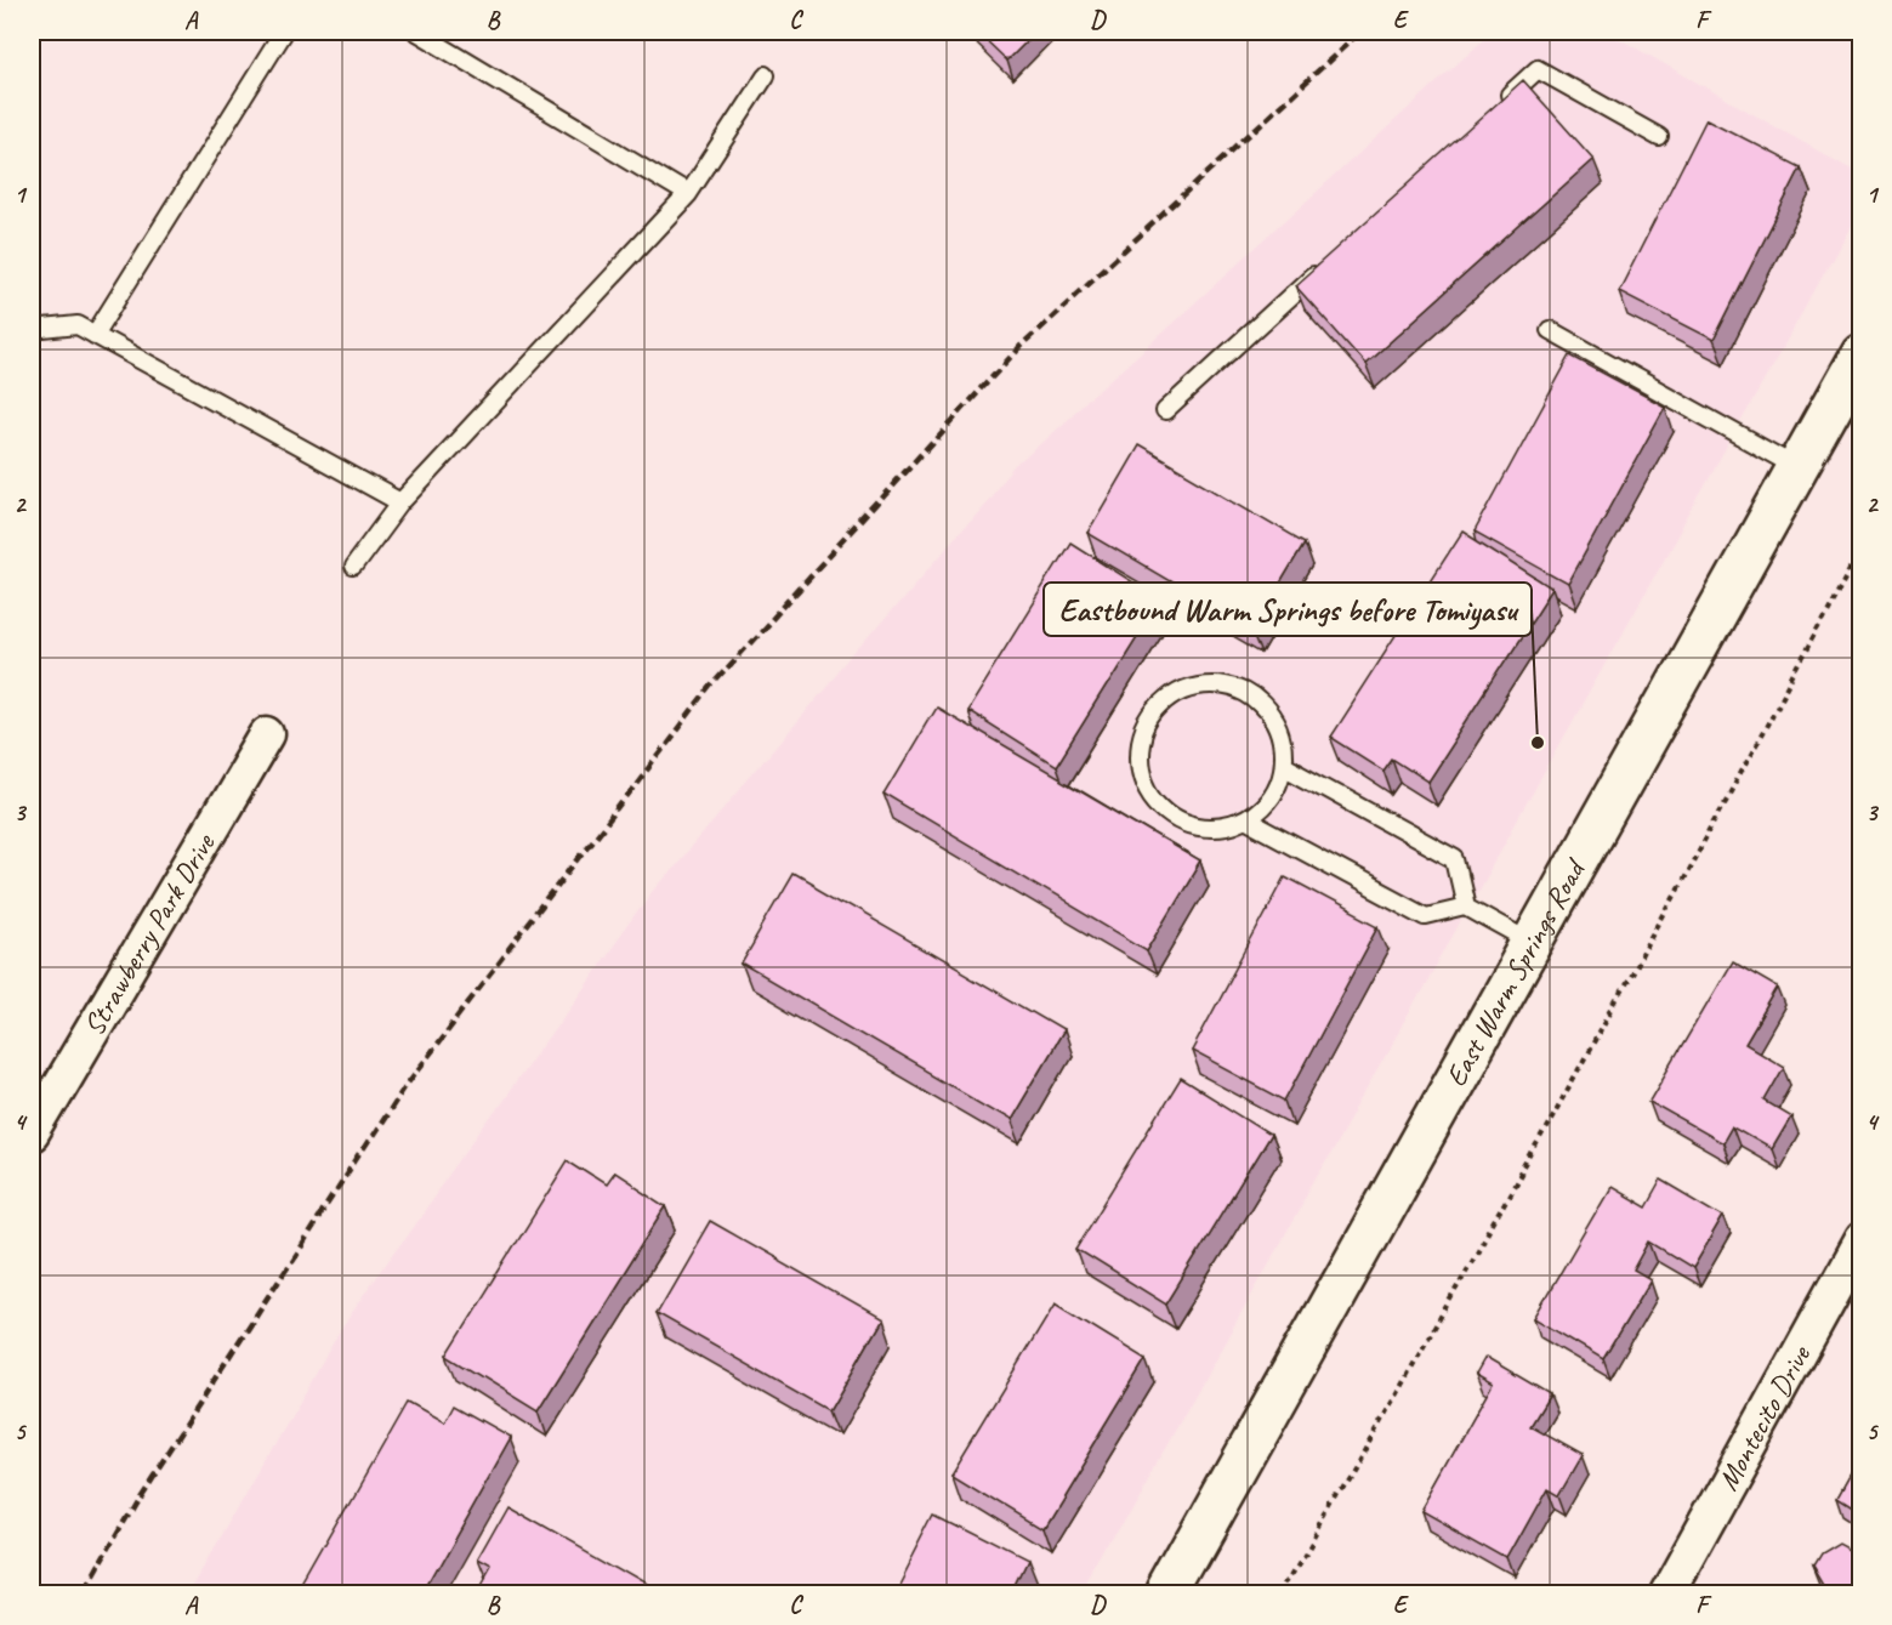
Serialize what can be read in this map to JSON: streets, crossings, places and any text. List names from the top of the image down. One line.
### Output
{"streets":{"main road":["East Warm Springs Road"],"street":["Strawberry Park Drive","Montecito Drive"]},"places":["Eastbound Warm Springs before Tomiyasu"],"grid":{"columns":["A","B","C","D","E","F"],"rows":["1","2","3","4","5"]}}
